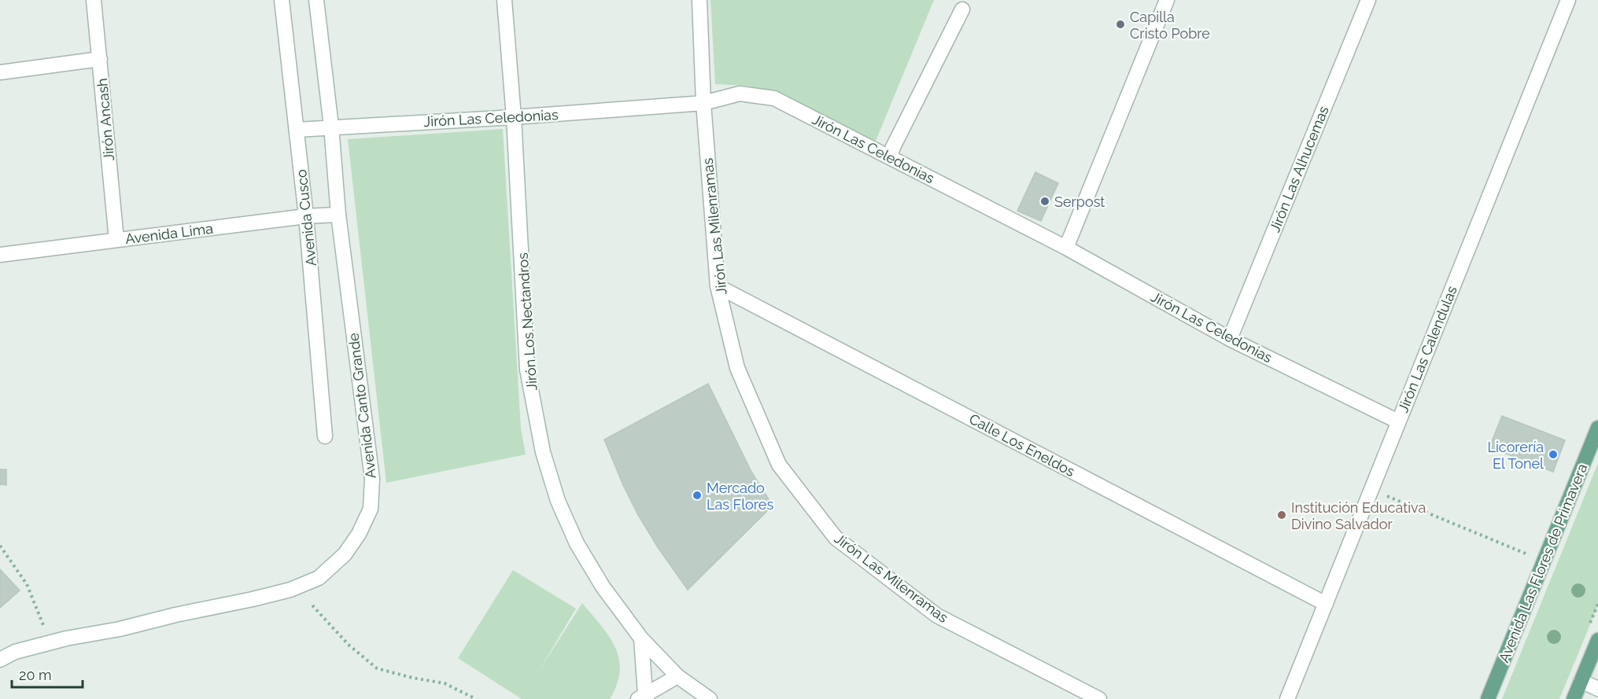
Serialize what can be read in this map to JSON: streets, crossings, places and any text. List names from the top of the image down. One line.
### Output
{"streets":{"main road":["Avenida Las Flores de Primavera"],"street":["Jirón Las Celedonias","Jirón Ancash","Jirón Las Alhucemas","Avenida Cusco","Jirón Las Milenramas","Avenida Lima","Jirón Los Nectandros","Jirón Las Calendulas","Avenida Canto Grande","Calle Los Eneldos"]},"crossings":[["Jirón Las Celedonias","Jirón Las Alhucemas"],["Jirón Las Celedonias","Avenida Cusco"],["Jirón Las Celedonias","Jirón Las Milenramas"],["Jirón Las Celedonias","Jirón Los Nectandros"],["Jirón Las Celedonias","Jirón Las Calendulas"],["Jirón Las Celedonias","Avenida Canto Grande"],["Jirón Ancash","Avenida Lima"],["Avenida Cusco","Avenida Lima"],["Jirón Las Milenramas","Calle Los Eneldos"],["Avenida Lima","Avenida Canto Grande"],["Jirón Las Calendulas","Calle Los Eneldos"]],"places":["Capilla Cristo Pobre","Serpost","Licorería El Tonel","Mercado Las Flores","Institución Educativa Divino Salvador"],"scale_bar":"20 m"}
